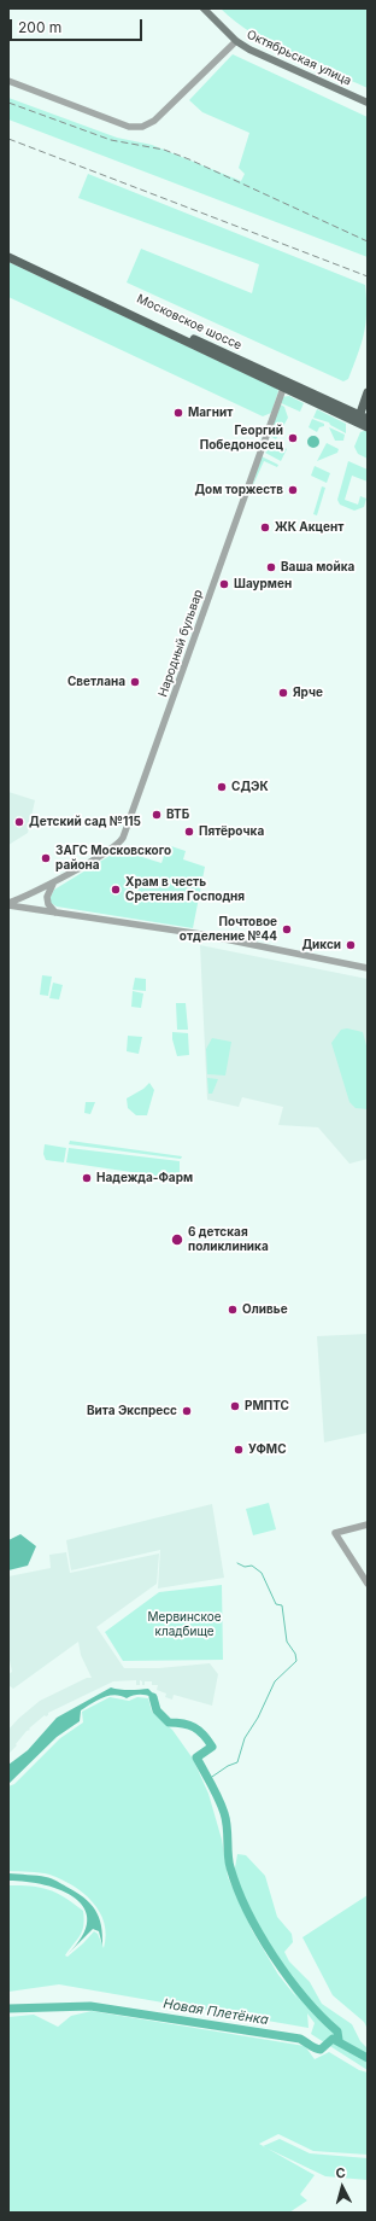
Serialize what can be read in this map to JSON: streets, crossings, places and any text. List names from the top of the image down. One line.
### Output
{"streets":{"main road":["Октябрьская улица","Московское шоссе"],"street":["Народный бульвар"]},"crossings":[["Московское шоссе","Народный бульвар"]],"water":["Новая Плетёнка"],"parks":["Мервинское кладбище"],"places":["Магнит","Георгий Победоносец","Дом торжеств","ЖК Акцент","Ваша мойка","Шаурмен","Светлана","Ярче","СДЭК","ВТБ","Детский сад №115","Пятёрочка","ЗАГС Московского района","Храм в честь Сретения Господня","Почтовое отделение №44","Дикси","Надежда-Фарм","6 детская поликлиника","Оливье","РМПТС","Вита Экспресс","УФМС"],"scale_bar":"200 m","north":"top"}
